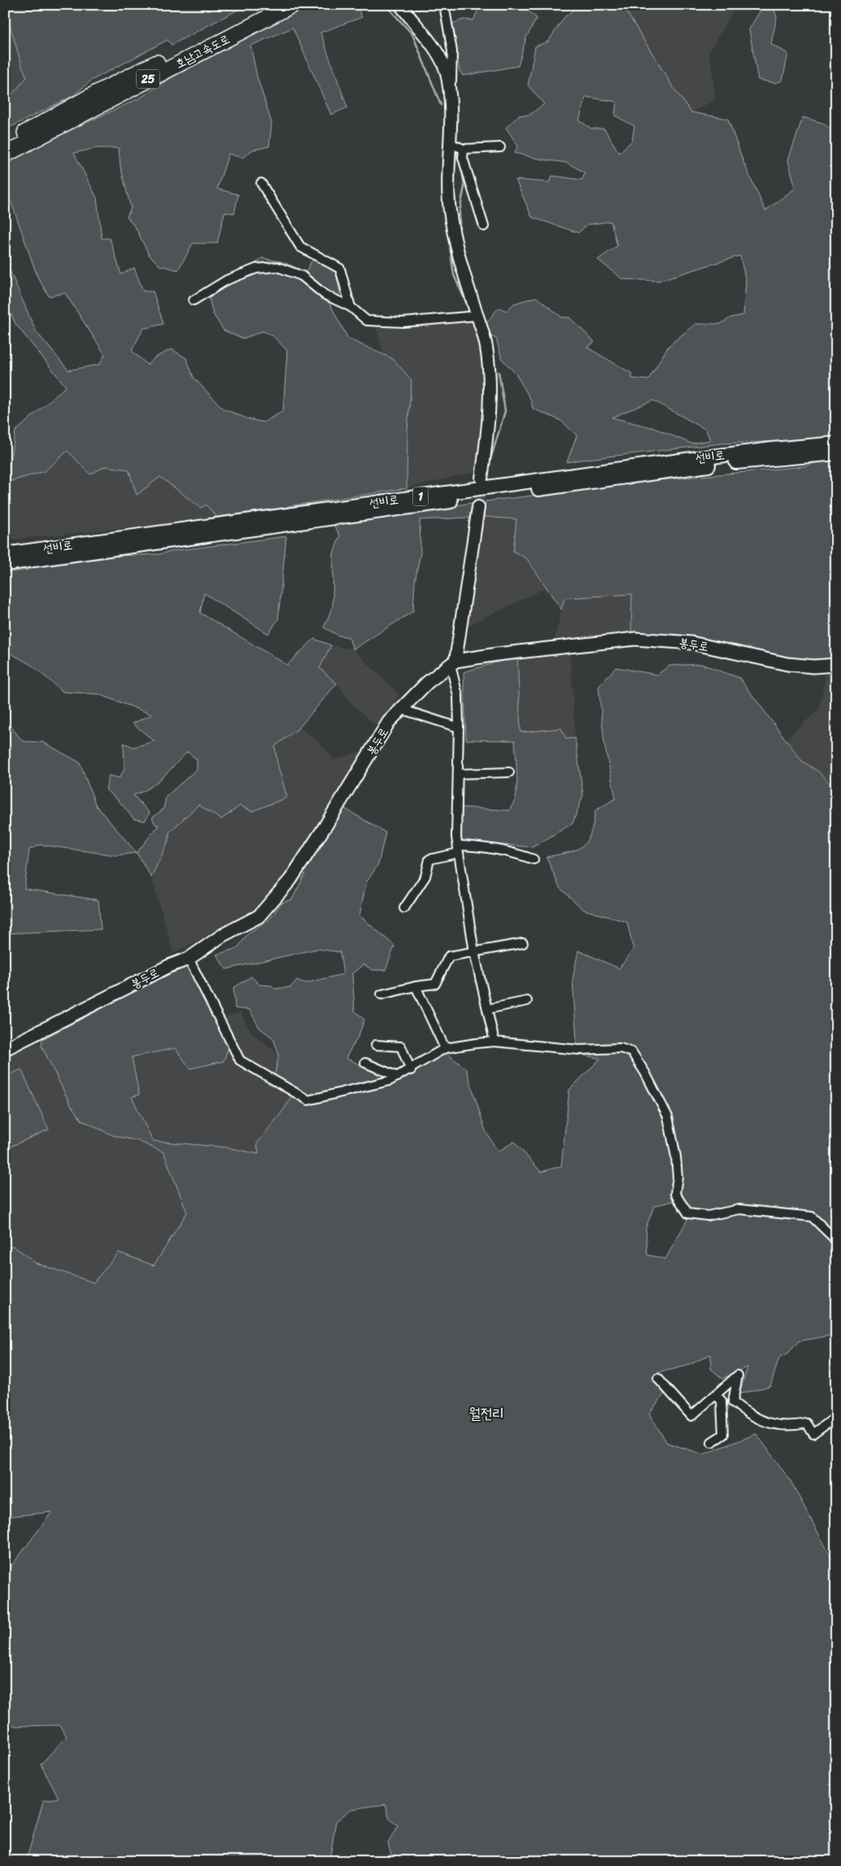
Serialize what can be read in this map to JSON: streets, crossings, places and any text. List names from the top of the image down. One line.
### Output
{"streets":{"highway":["호남고속도로","25"],"main road":["선비로","1","봉두로"]},"districts":["월전리"]}
